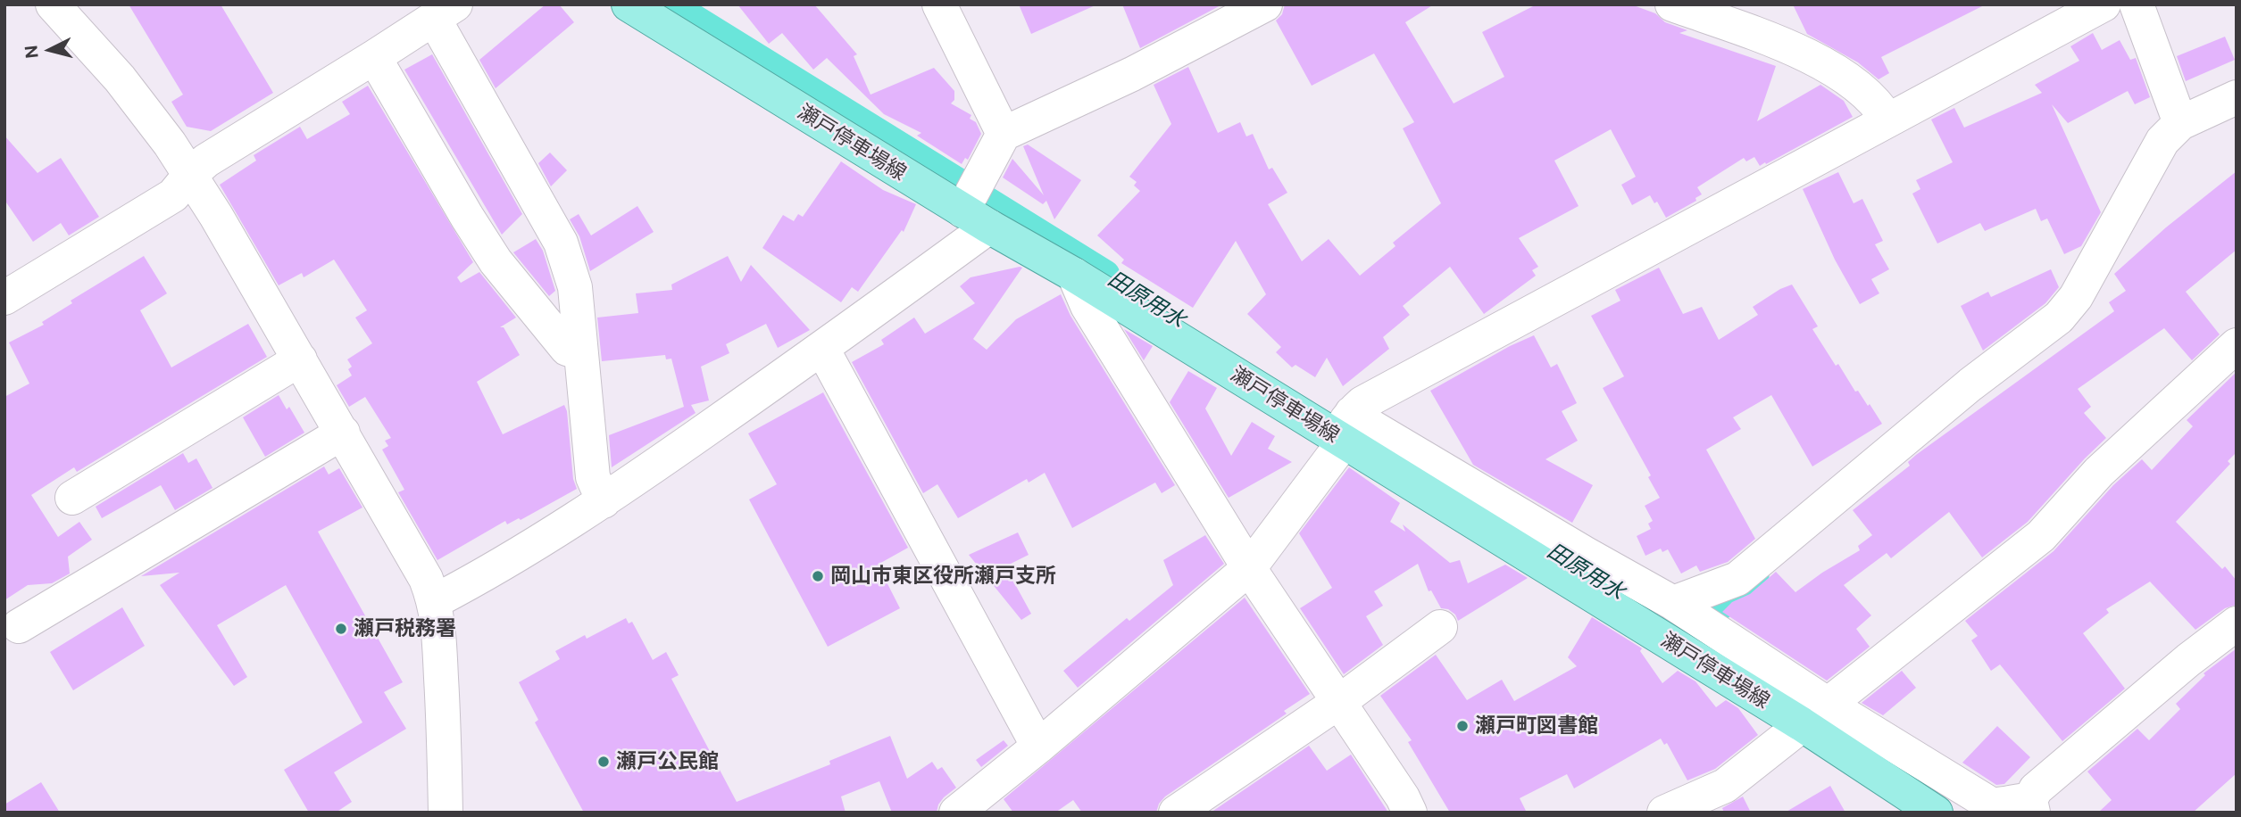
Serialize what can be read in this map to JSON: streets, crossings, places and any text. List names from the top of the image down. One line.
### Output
{"streets":{"main road":["瀬戸停車場線"]},"water":["田原用水"],"places":["岡山市東区役所瀬戸支所","瀬戸税務署","瀬戸町図書館","瀬戸公民館"],"north":"left"}
